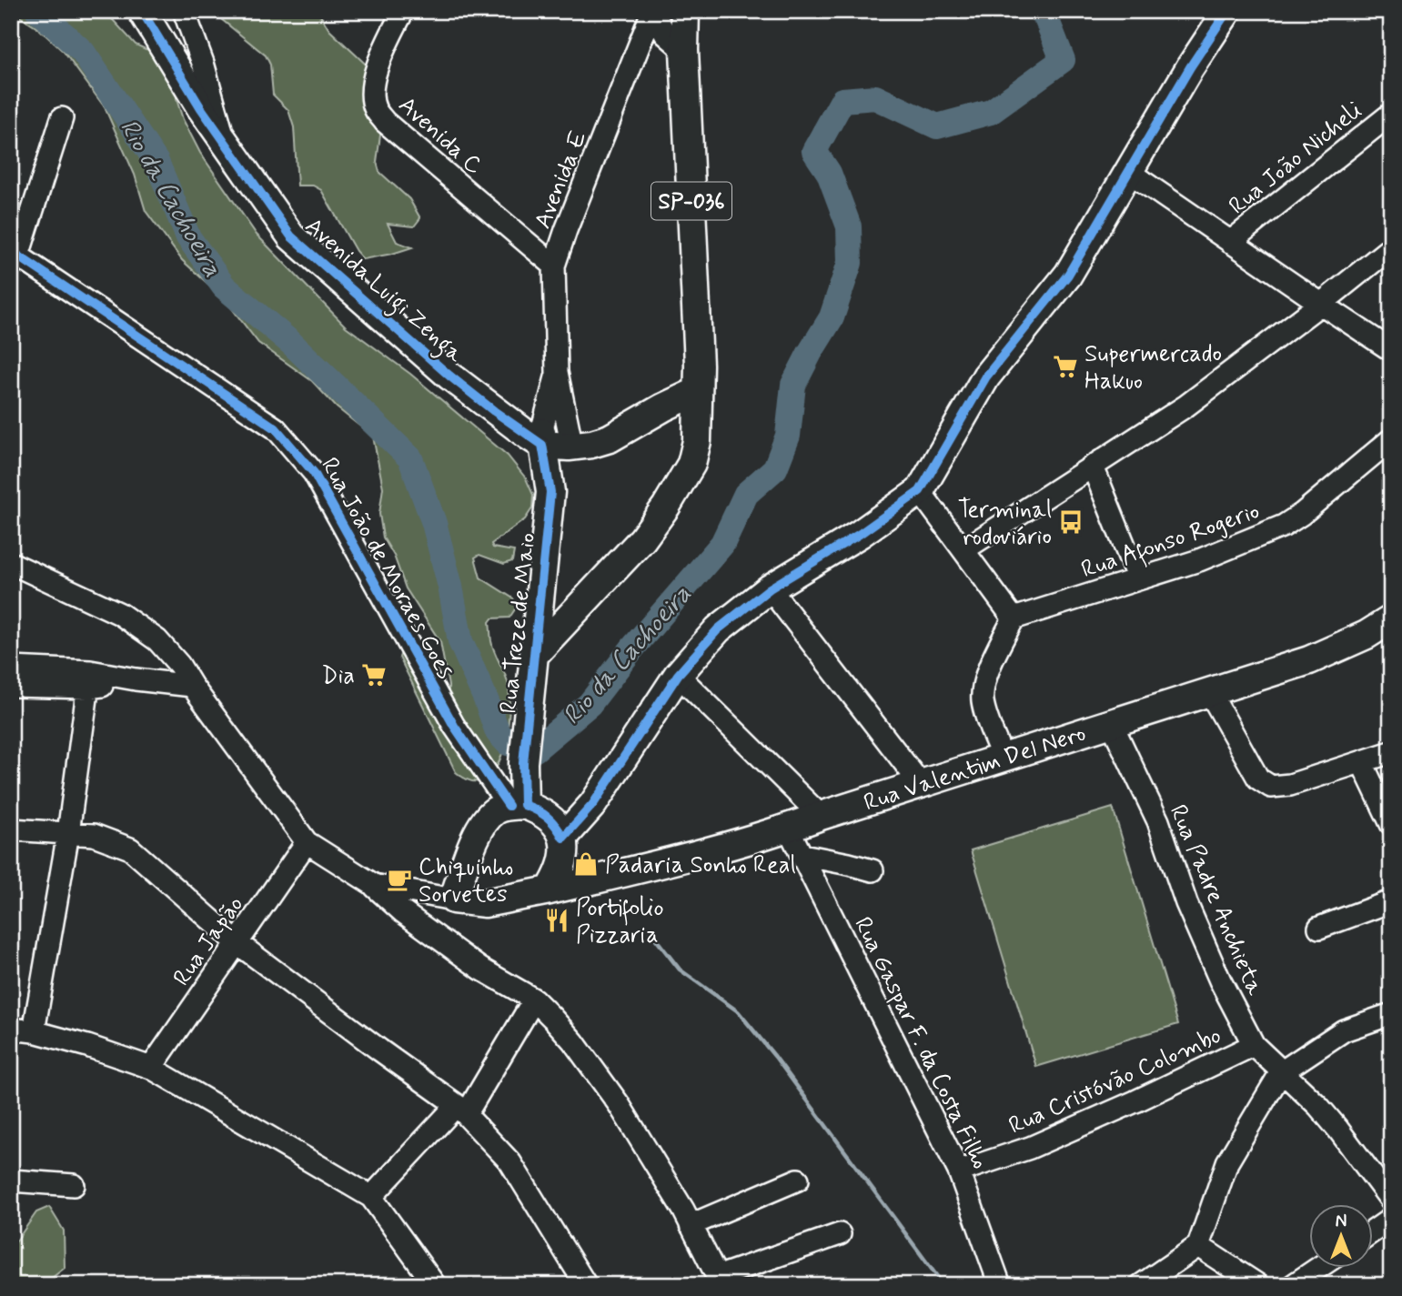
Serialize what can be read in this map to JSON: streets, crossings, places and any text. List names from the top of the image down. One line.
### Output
{"streets":{"main road":["SP-036","Avenida Luigi Zenga","Rua Treze de Maio","Rua Valentim Del Nero"],"street":["Avenida C","Rua João Nicheli","Avenida E","Rua Afonso Rogerio","Rua João de Moraes Goes","Rua Padre Anchieta","Rua Japão","Rua Gaspar F. da Costa Filho","Rua Cristóvão Colombo"]},"crossings":[["Avenida C","Avenida E"],["Avenida E","Avenida Luigi Zenga"],["Avenida E","Rua Treze de Maio"],["Avenida Luigi Zenga","Rua Treze de Maio"],["Rua João de Moraes Goes","Rua Treze de Maio"],["Rua Valentim Del Nero","Rua Padre Anchieta"],["Rua Valentim Del Nero","Rua Gaspar F. da Costa Filho"],["Rua Padre Anchieta","Rua Cristóvão Colombo"],["Rua Gaspar F. da Costa Filho","Rua Cristóvão Colombo"]],"water":["Rio da Cachoeira"],"places":{"supermarket":["Supermercado Hakuo","Dia"],"bus stop":["Terminal rodoviário"],"shop":["Padaria Sonho Real"],"cafe":["Chiquinho Sorvetes"],"restaurant":["Portifolio Pizzaria"]},"north":"top"}
